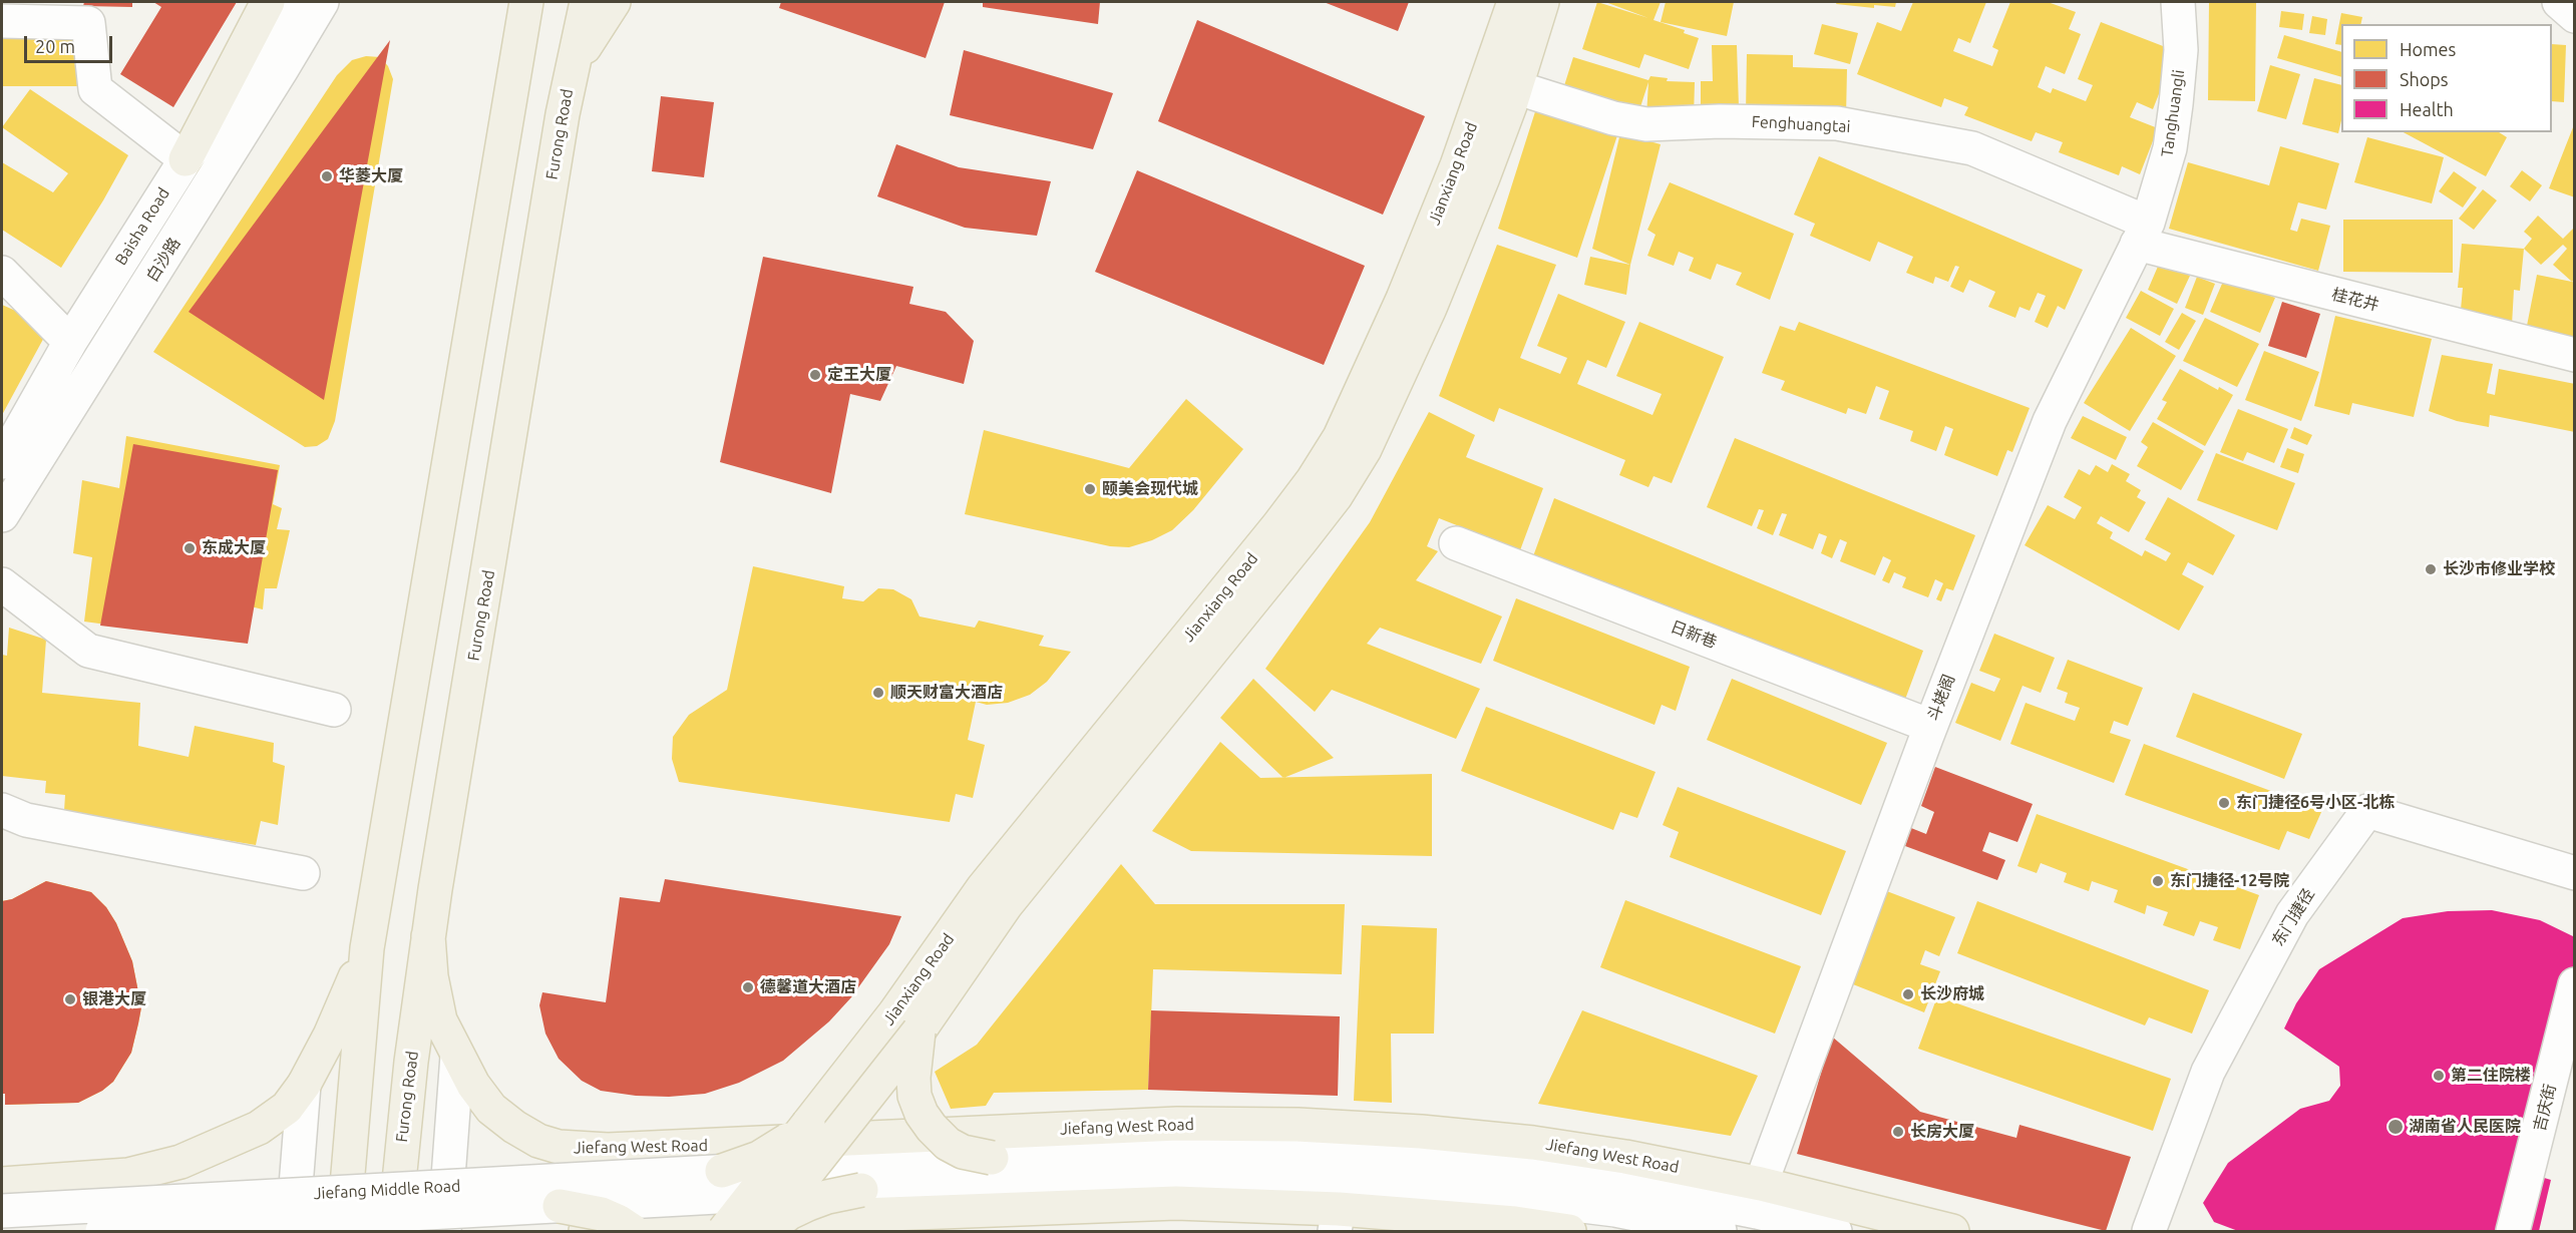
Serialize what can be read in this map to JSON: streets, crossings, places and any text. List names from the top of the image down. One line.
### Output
{"streets":{"main road":["Furong Road","Jianxiang Road","Jiefang West Road"],"street":["Tanghuangli","Fenghuangtai","Baisha Road","白沙路","桂花井","日新巷","斗姥阁","东门捷径","吉庆街","Jiefang Middle Road"]},"crossings":[["Tanghuangli","Fenghuangtai"],["Tanghuangli","桂花井"],["Tanghuangli","斗姥阁"],["Fenghuangtai","Jianxiang Road"],["Fenghuangtai","桂花井"],["Fenghuangtai","斗姥阁"],["Furong Road","Jiefang West Road"],["Jianxiang Road","Jiefang West Road"],["Jianxiang Road","Jiefang Middle Road"],["桂花井","斗姥阁"],["日新巷","斗姥阁"],["斗姥阁","Jiefang West Road"],["Jiefang West Road","Jiefang Middle Road"]],"places":["华菱大厦","定王大厦","颐美会现代城","东成大厦","长沙市修业学校","顺天财富大酒店","东门捷径6号小区-北栋","东门捷径-12号院","德馨道大酒店","长沙府城","银港大厦","第二住院楼","湖南省人民医院","长房大厦"],"legend":["Homes","Shops","Health"],"scale_bar":"20 m"}
